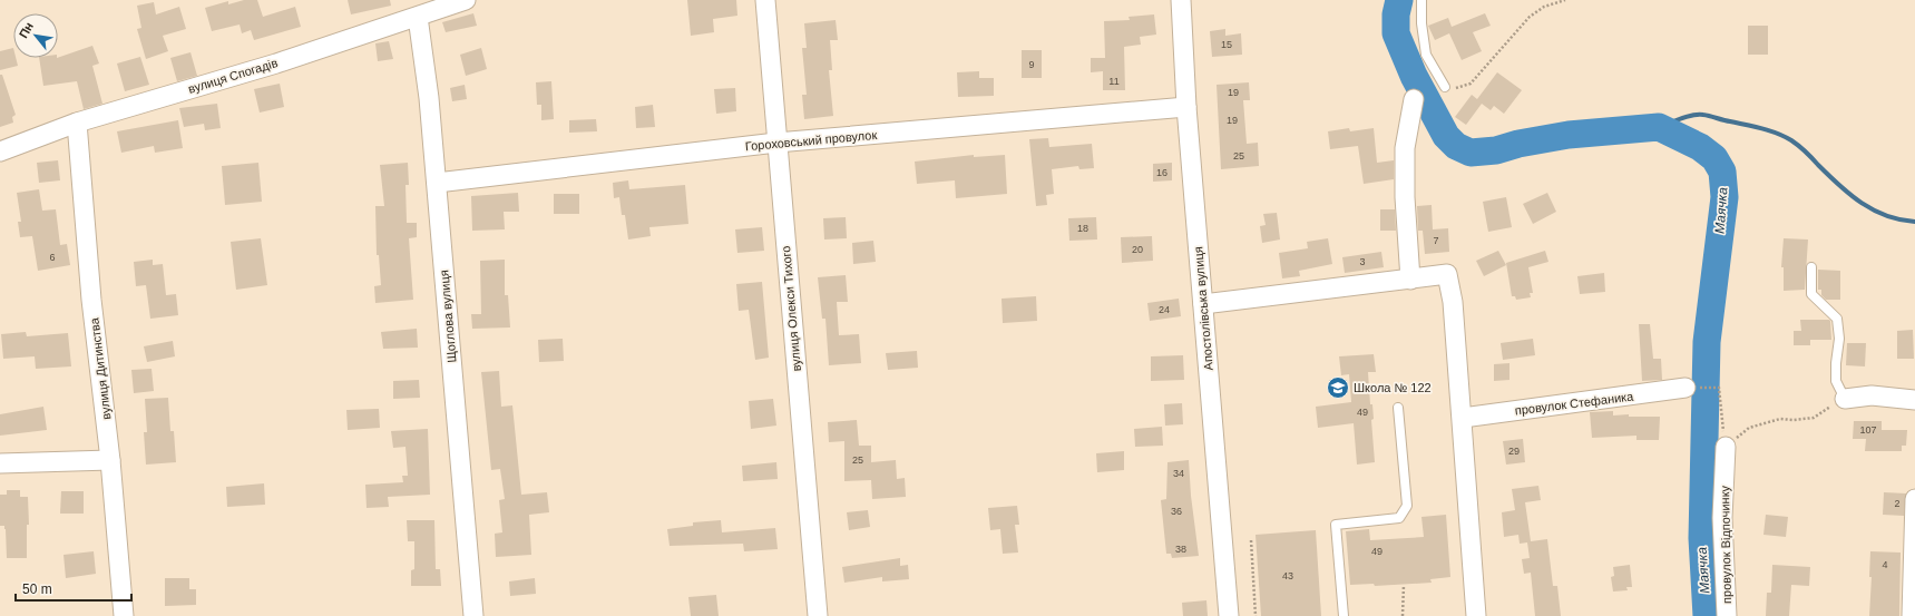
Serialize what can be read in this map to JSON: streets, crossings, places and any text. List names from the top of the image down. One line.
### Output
{"streets":{"street":["вулиця Спогадів","Гороховський провулок","вулиця Олекси Тихого","Апостолівська вулиця","Щоглова вулиця","вулиця Дитинства","провулок Стефаника","провулок Відпочинку"]},"crossings":[["вулиця Спогадів","Щоглова вулиця"],["вулиця Спогадів","вулиця Дитинства"],["Гороховський провулок","вулиця Олекси Тихого"],["Гороховський провулок","Апостолівська вулиця"],["Гороховський провулок","Щоглова вулиця"]],"water":["Маячка"],"places":{"school or university":["Школа № 122"]},"house_numbers":["15","9","11","19","19","25","16","18","7","20","6","3","24","49","107","29","25","34","2","36","38","49","4","43"],"scale_bar":"50 m","north":"top left"}
